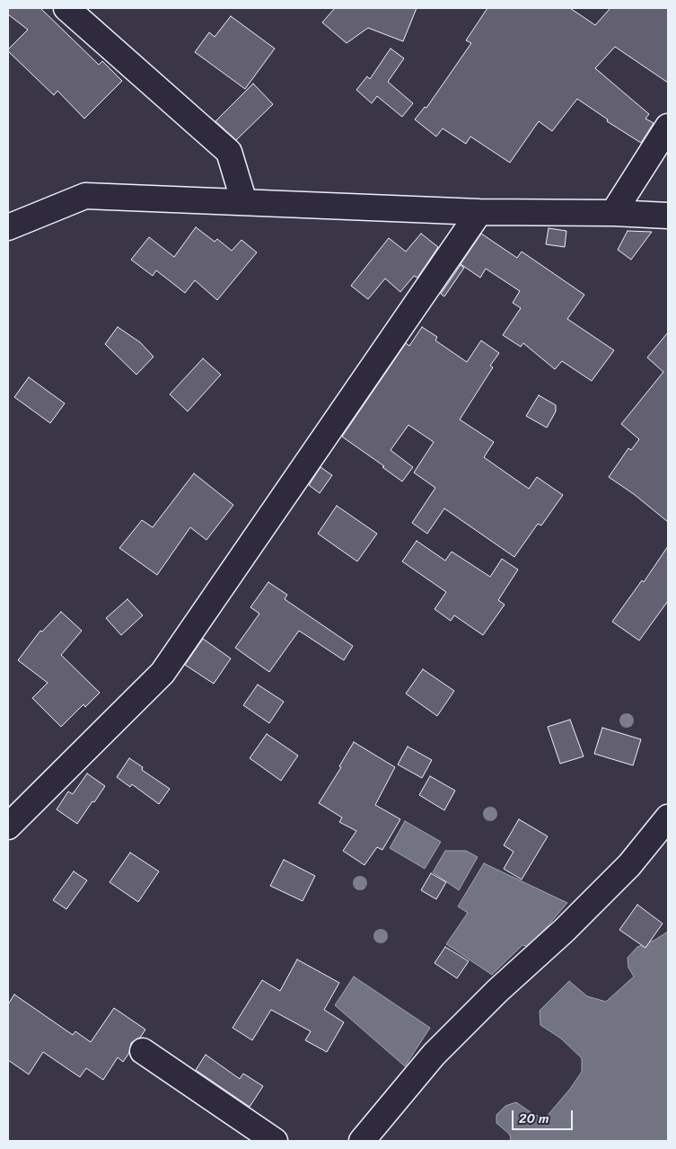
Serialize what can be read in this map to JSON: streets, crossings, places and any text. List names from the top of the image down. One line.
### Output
{"scale_bar":"20 m"}
